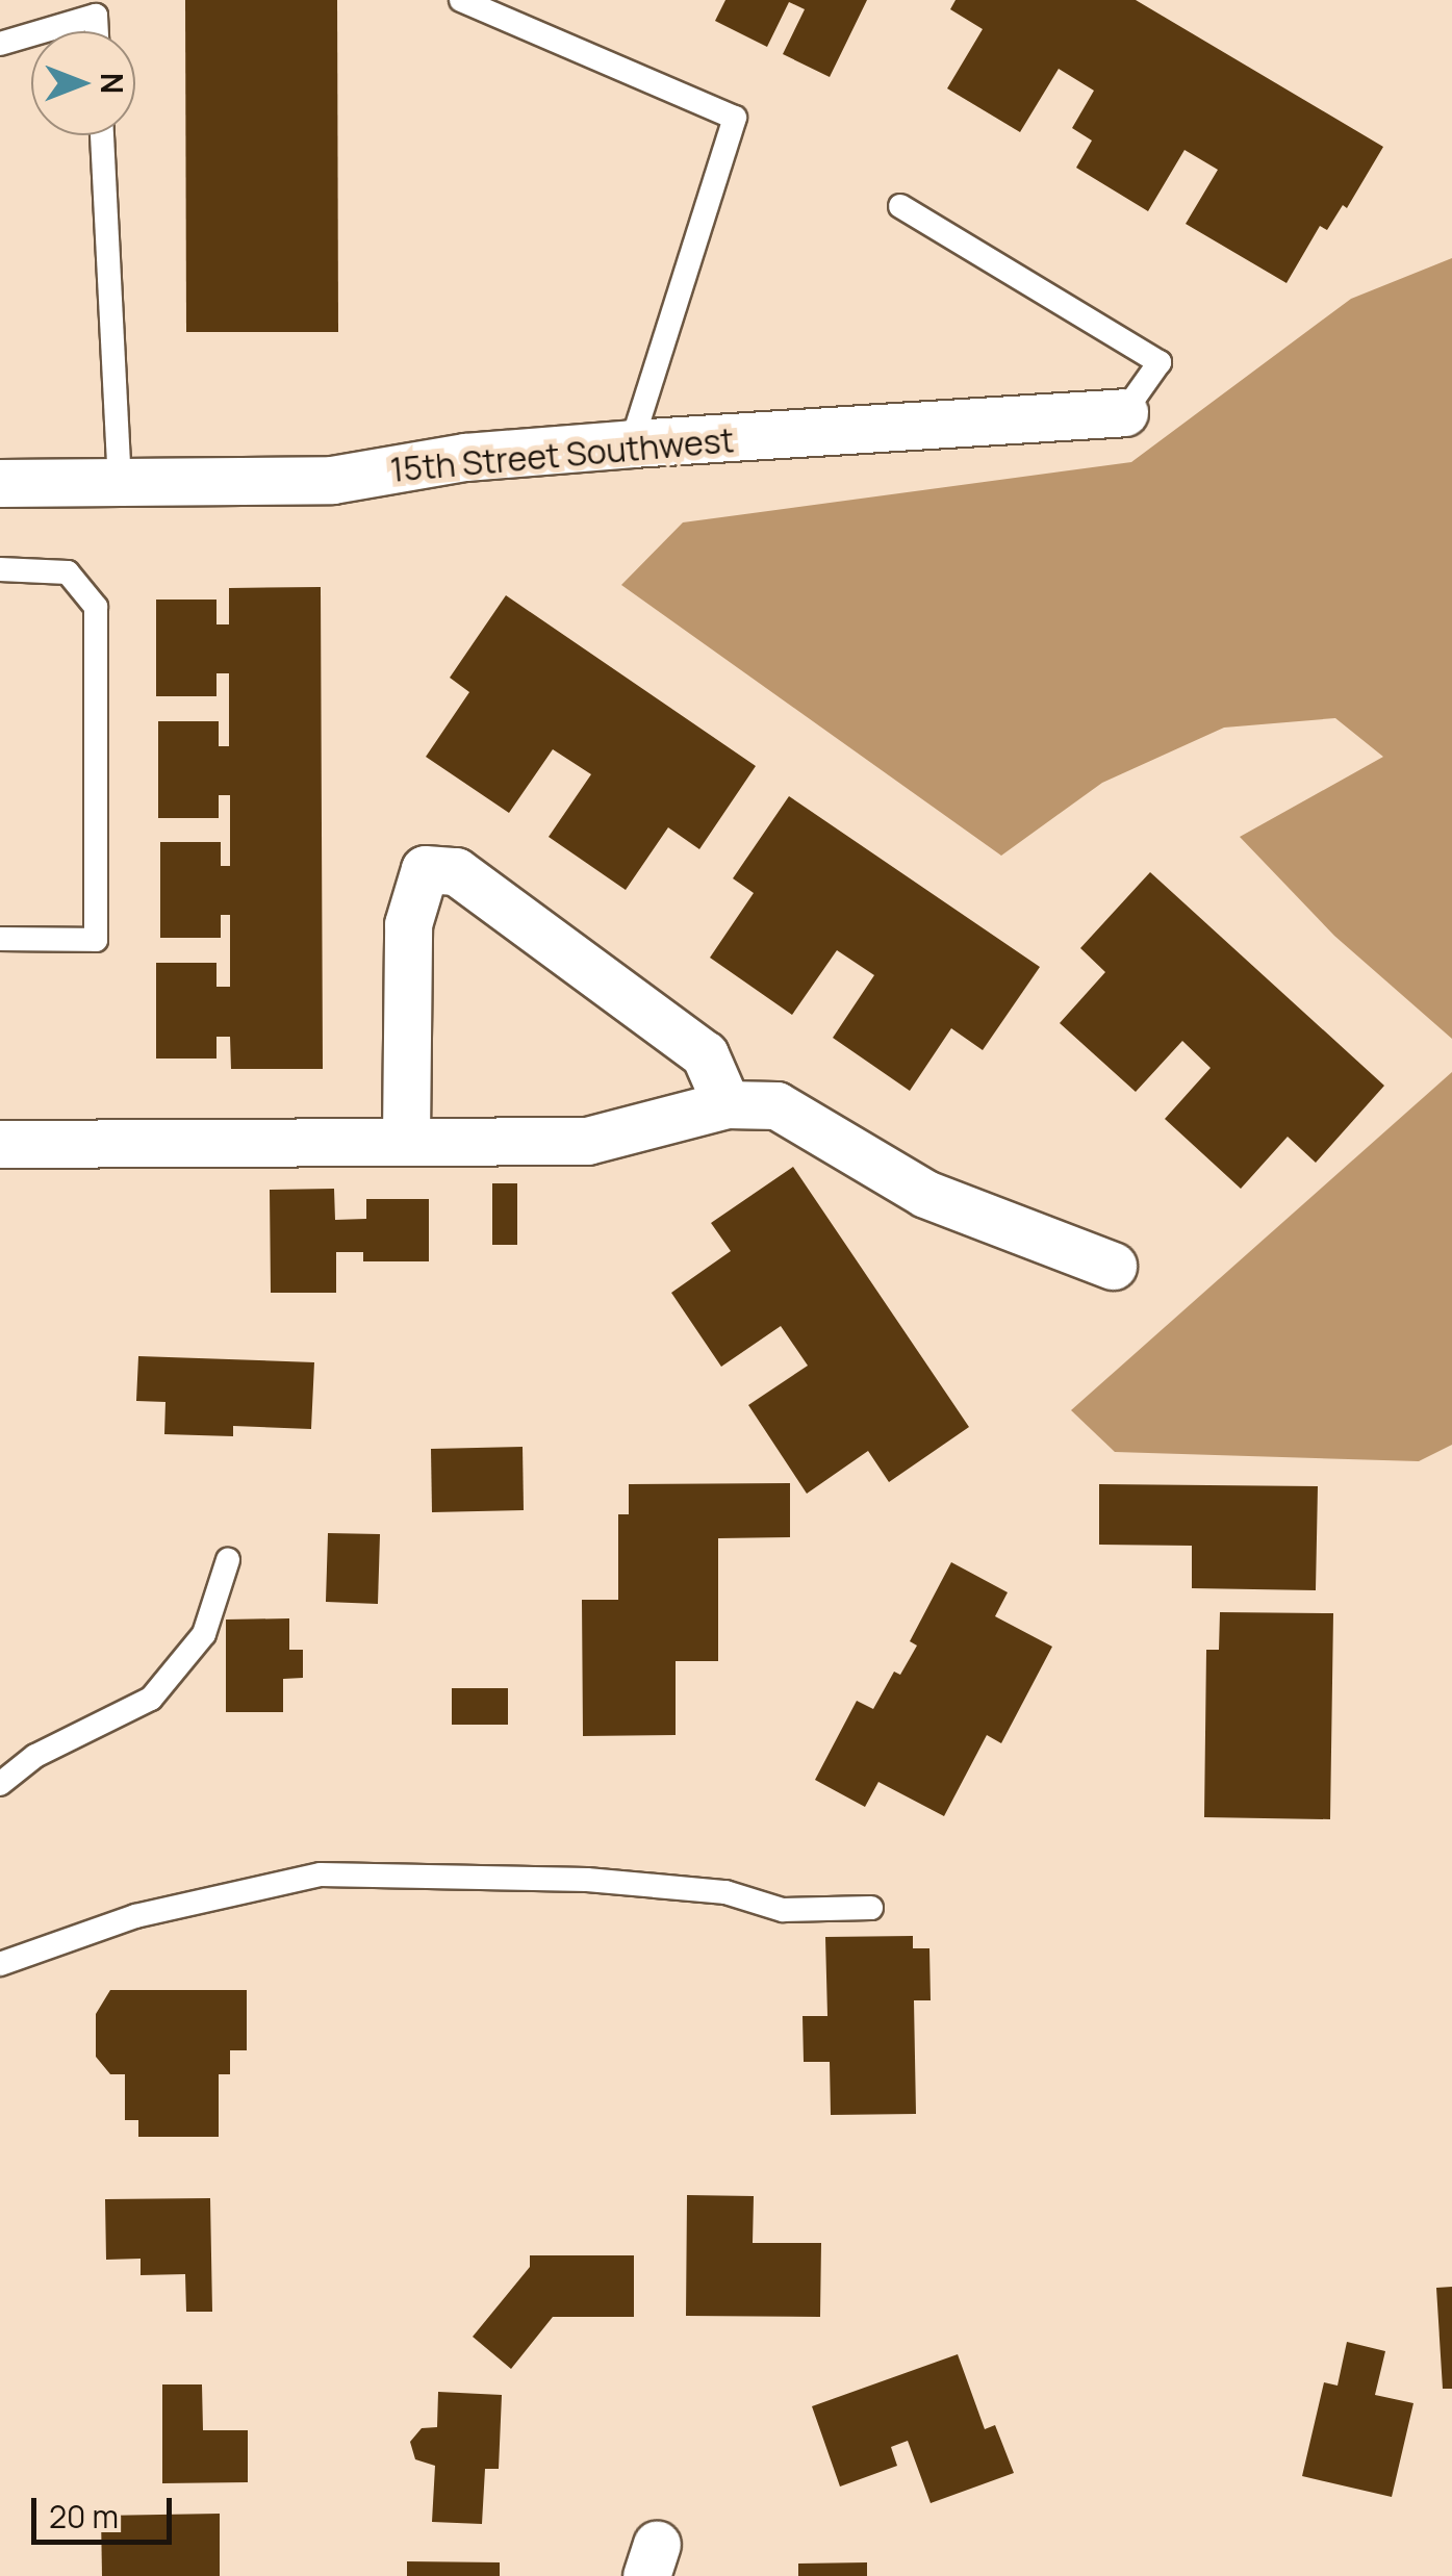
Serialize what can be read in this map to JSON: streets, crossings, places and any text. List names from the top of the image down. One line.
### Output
{"streets":{"street":["15th Street Southwest"]},"scale_bar":"20 m","north":"right"}
